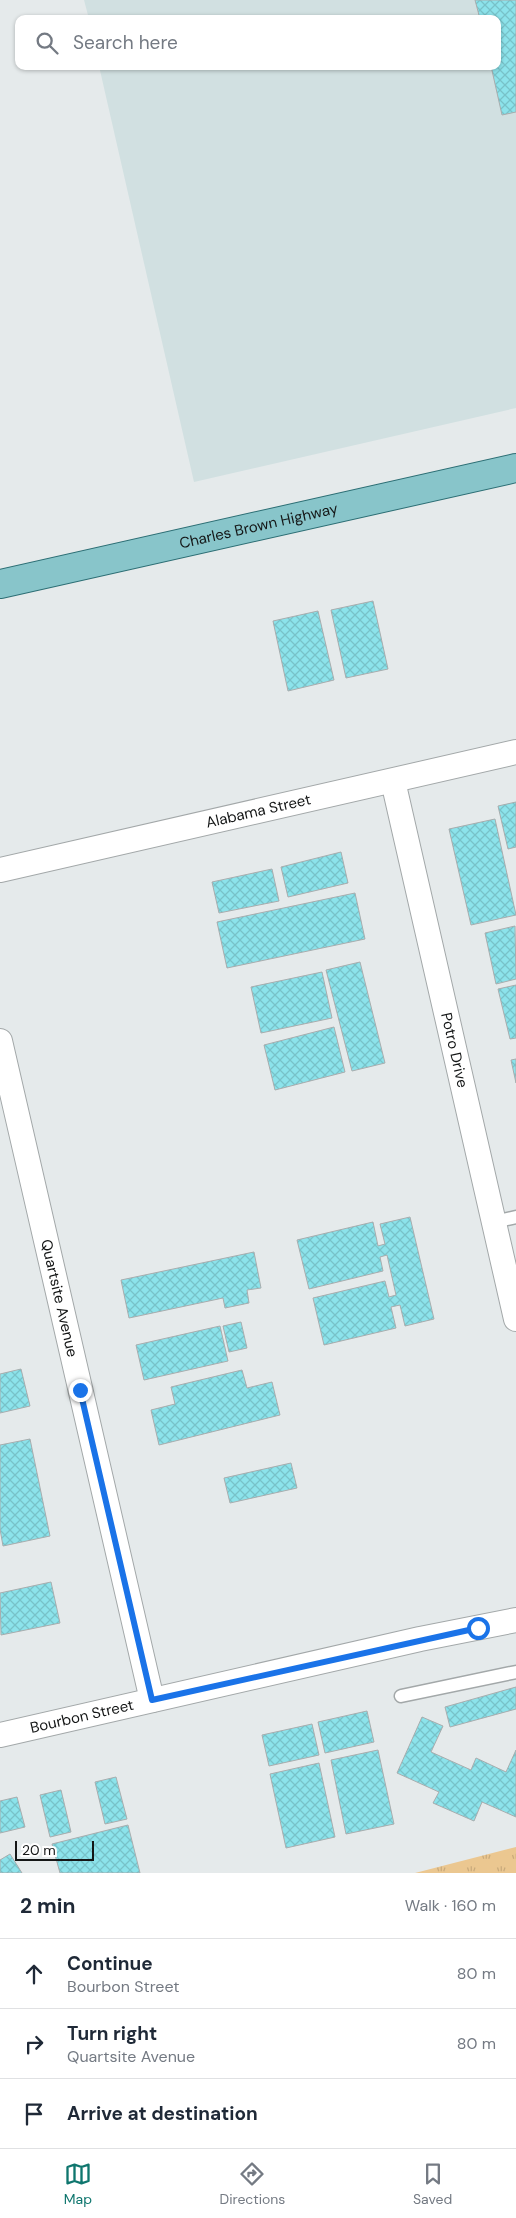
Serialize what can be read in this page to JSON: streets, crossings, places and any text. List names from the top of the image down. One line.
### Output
{"streets":{"main road":["Charles Brown Highway"],"street":["Alabama Street","Potro Drive","Quartsite Avenue","Bourbon Street"]},"crossings":[["Alabama Street","Potro Drive"],["Quartsite Avenue","Bourbon Street"]],"scale_bar":"20 m","page":{"search":"Search here","scale":"20 m","heading":["2 min","Walk · 160 m"],"list":[["Continue","Bourbon Street","80 m"],["Turn right","Quartsite Avenue","80 m"],"Arrive at destination"],"nav":["Map","Directions","Saved"]}}
